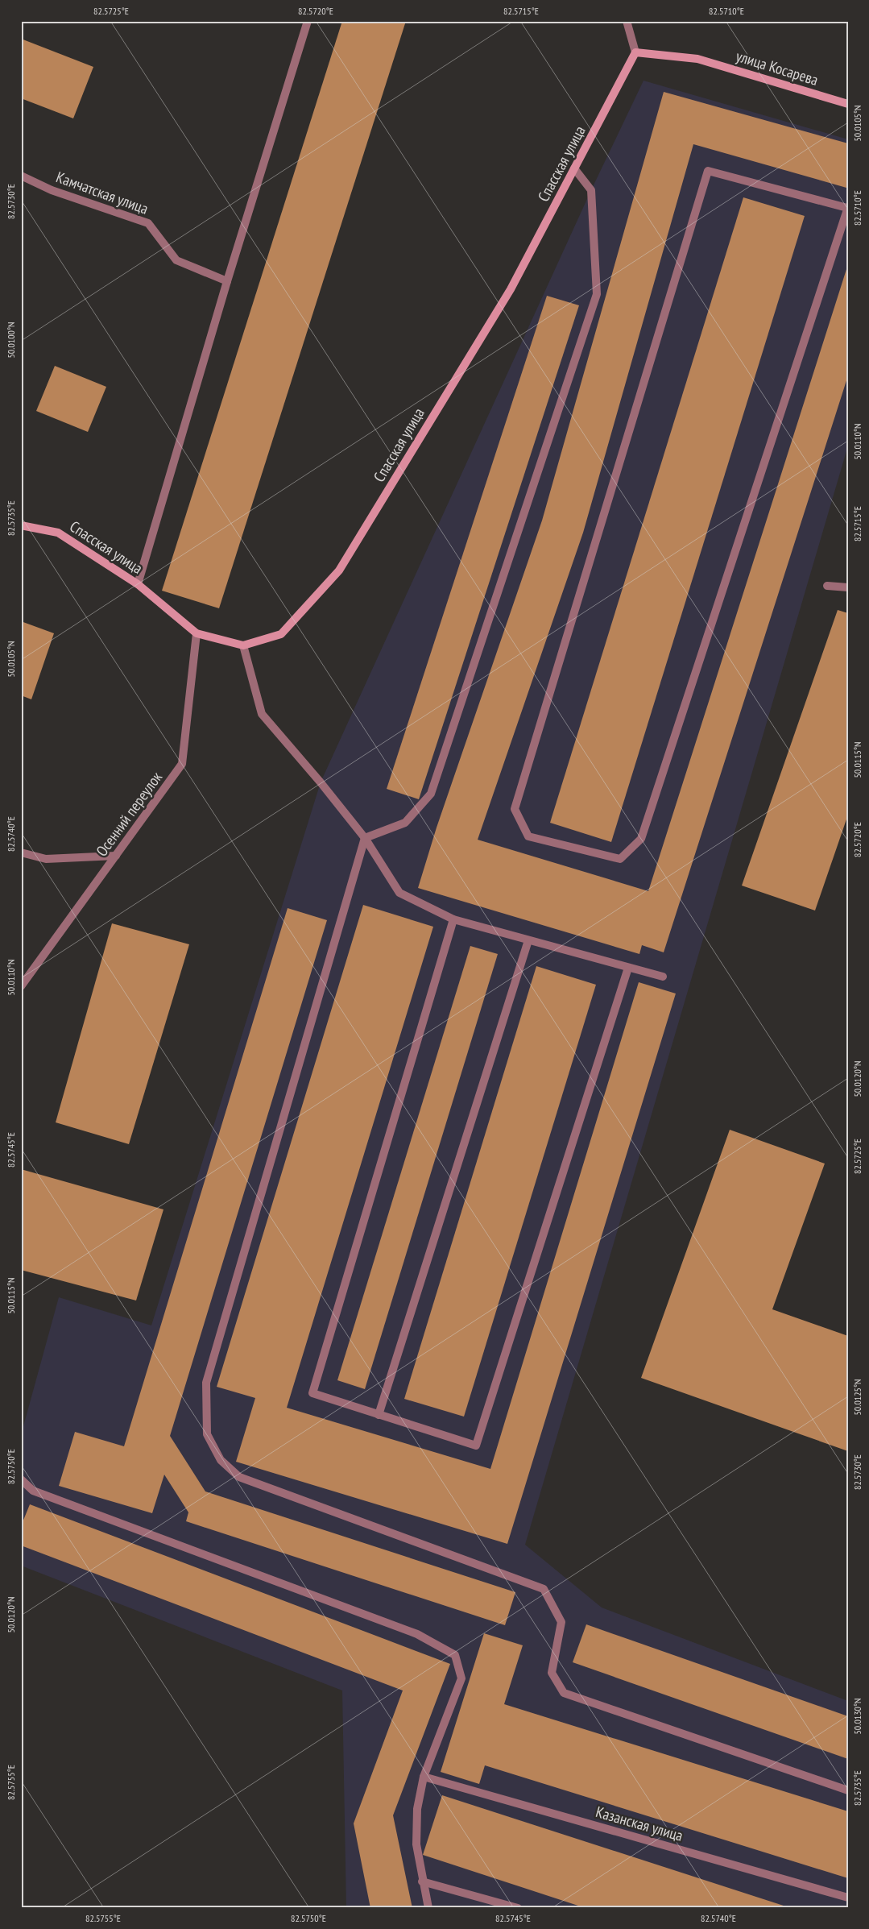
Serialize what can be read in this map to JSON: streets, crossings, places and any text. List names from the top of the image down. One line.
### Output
{"streets":{"street":["улица Косарева","Спасская улица","Камчатская улица","Осенний переулок","Казанская улица"]},"crossings":[["улица Косарева","Спасская улица"],["Спасская улица","Осенний переулок"]],"coordinates":["82.5725°E","82.5720°E","82.5715°E","82.5710°E","50.0105°N","82.5730°E","50.0100°N","50.0110°N","82.5735°E","50.0115°N","82.5740°E","50.0120°N","82.5745°E","50.0125°N","82.5750°E","50.0130°N","82.5755°E"]}
